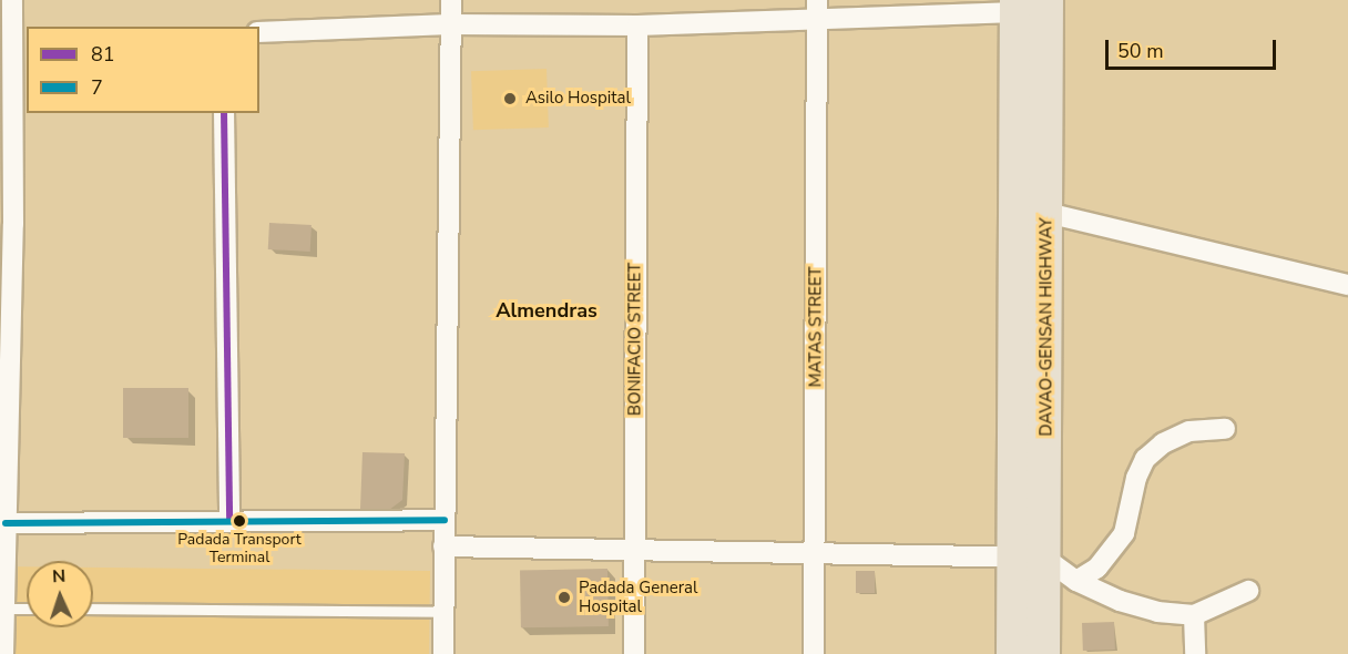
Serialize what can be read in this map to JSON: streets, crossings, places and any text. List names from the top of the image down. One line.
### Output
{"streets":{"highway":["DAVAO-GENSAN HIGHWAY"],"street":["MATAS STREET","BONIFACIO STREET"]},"districts":["Almendras"],"places":["Asilo Hospital","Padada Transport Terminal","Padada General Hospital"],"lines":["transit line 81","transit line 7"],"legend":["81","7"],"scale_bar":"50 m","north":"top"}
